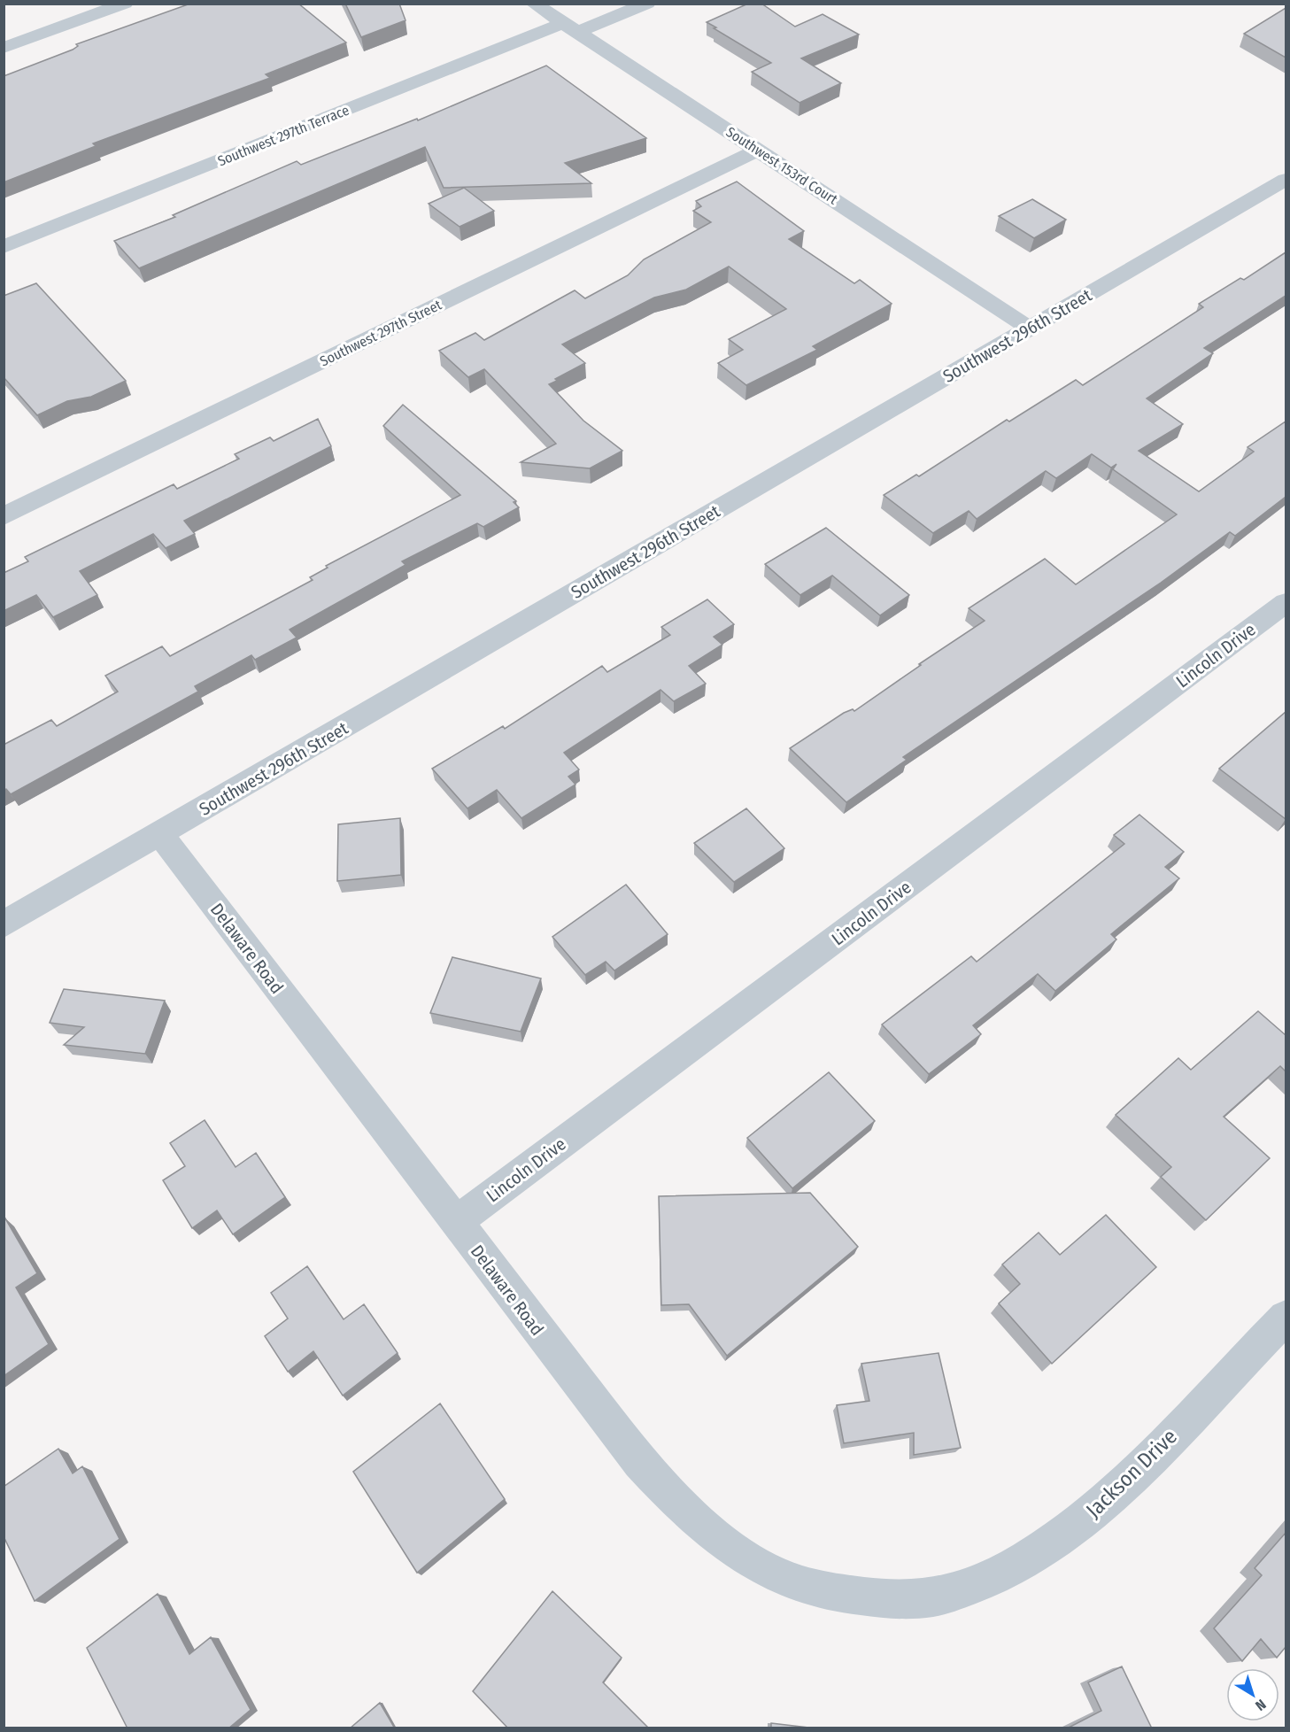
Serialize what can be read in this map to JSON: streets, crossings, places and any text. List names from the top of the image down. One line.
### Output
{"streets":{"street":["Southwest 297th Terrace","Southwest 153rd Court","Southwest 297th Street","Southwest 296th Street","Lincoln Drive","Delaware Road","Jackson Drive"]},"crossings":[["Southwest 297th Terrace","Southwest 153rd Court"],["Southwest 153rd Court","Southwest 297th Street"],["Southwest 153rd Court","Southwest 296th Street"],["Southwest 296th Street","Delaware Road"],["Lincoln Drive","Delaware Road"],["Delaware Road","Jackson Drive"]],"north":"bottom right"}
